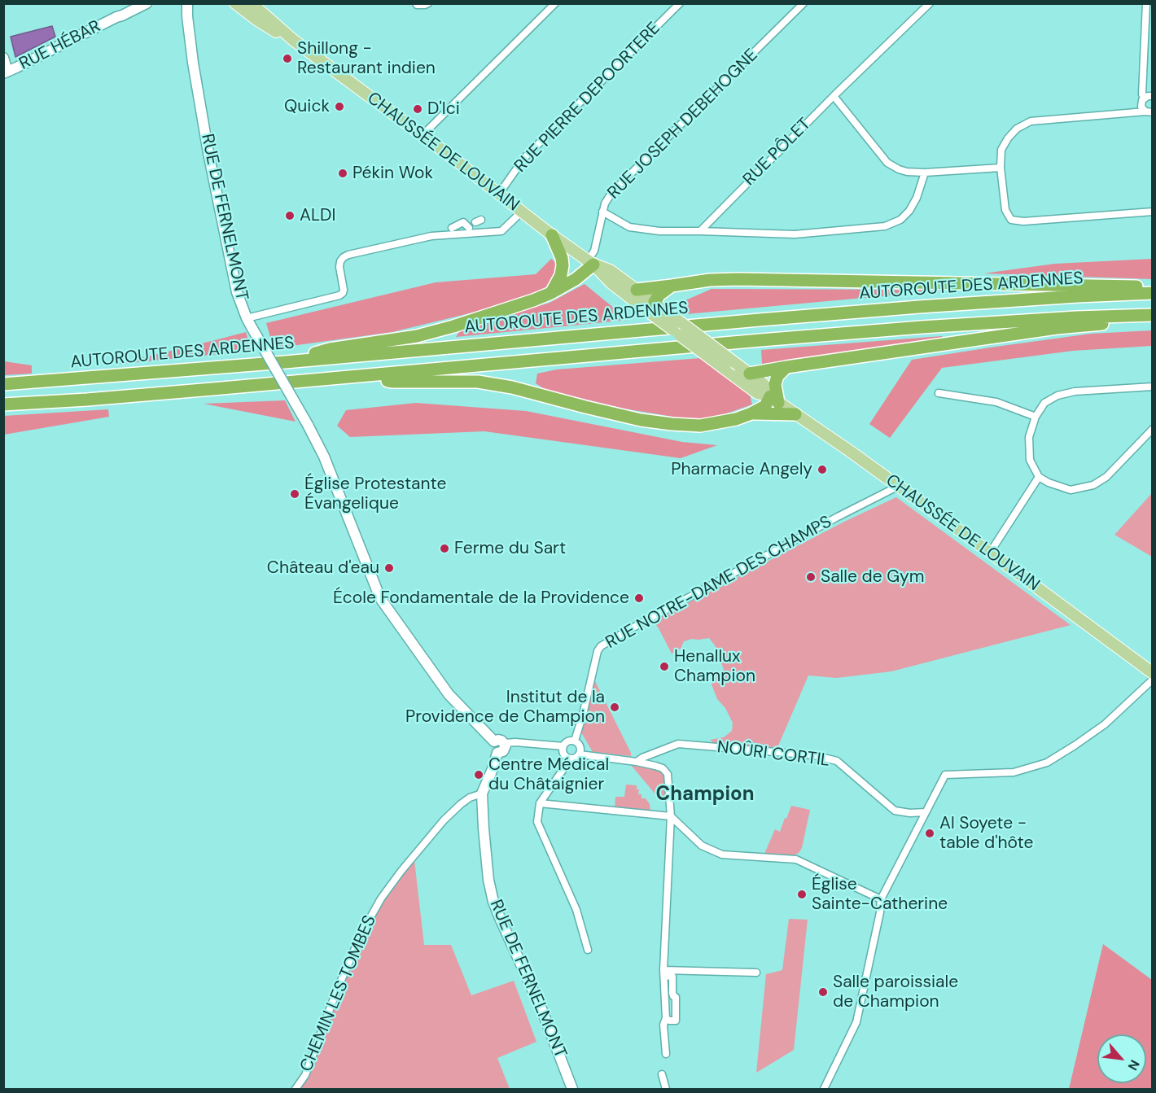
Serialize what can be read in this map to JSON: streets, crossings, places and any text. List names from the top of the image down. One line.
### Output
{"streets":{"highway":["AUTOROUTE DES ARDENNES"],"main road":["CHAUSSÉE DE LOUVAIN"],"street":["RUE HÉBAR","RUE PIERRE DEPOORTERE","RUE JOSEPH DEBEHOGNE","RUE PÔLET","RUE DE FERNELMONT","RUE NOTRE-DAME DES CHAMPS","NOÛRI CORTIL","CHEMIN LES TOMBES"]},"crossings":[["RUE PIERRE DEPOORTERE","CHAUSSÉE DE LOUVAIN"],["RUE JOSEPH DEBEHOGNE","CHAUSSÉE DE LOUVAIN"],["CHAUSSÉE DE LOUVAIN","RUE NOTRE-DAME DES CHAMPS"],["RUE DE FERNELMONT","CHEMIN LES TOMBES"]],"districts":["Champion"],"places":["Shillong - Restaurant indien","Quick","D'Ici","Pékin Wok","ALDI","Pharmacie Angely","Église Protestante Évangelique","Ferme du Sart","Château d'eau","Salle de Gym","École Fondamentale de la Providence","Henallux Champion","Institut de la Providence de Champion","Centre Médical du Châtaignier","Al Soyete - table d'hôte","Église Sainte-Catherine","Salle paroissiale de Champion"],"north":"bottom right"}
